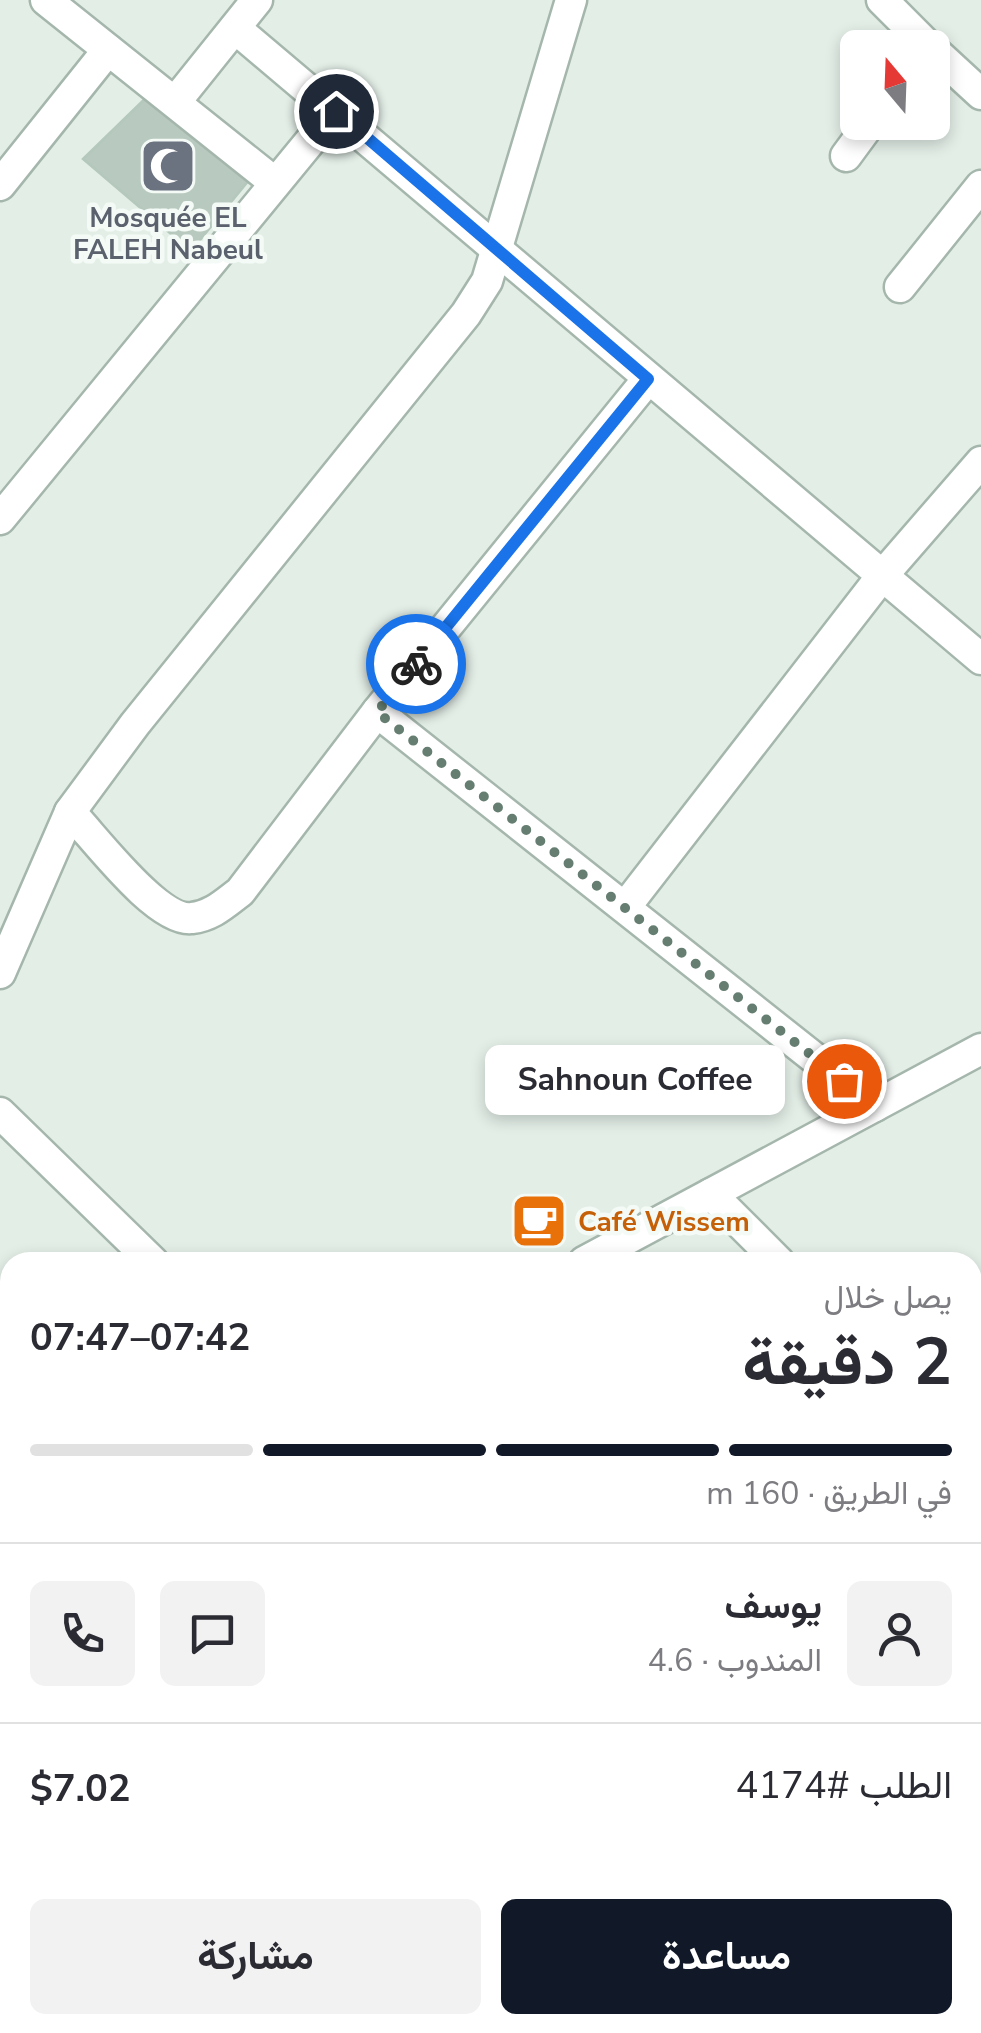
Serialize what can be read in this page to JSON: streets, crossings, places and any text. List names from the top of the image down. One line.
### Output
{"places":{"mosque":["Mosquée EL FALEH Nabeul"],"other":["Sahnoun Coffee"],"cafe":["Café Wissem"]},"north":"top","page":{"bubble":"Sahnoun Coffee","heading":["2 دقيقة","يصل خلال","07:42–07:47"],"panel":["يوسف","المندوب · 4.6","الطلب #4174","$7.02"],"bar":"في الطريق · 160 m","buttons":["مساعدة","مشاركة"]}}
